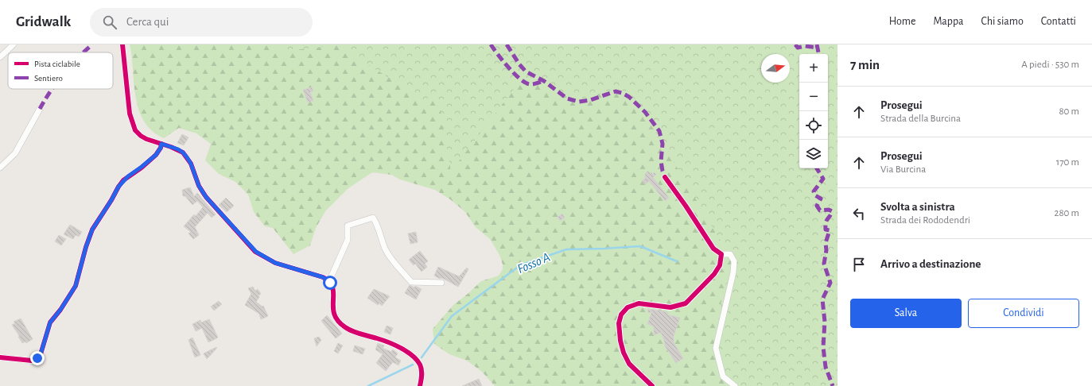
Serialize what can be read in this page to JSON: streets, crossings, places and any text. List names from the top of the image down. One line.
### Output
{"water":["Fosso A"],"legend":["Pista ciclabile","Sentiero"],"north":"right","page":{"header":"Gridwalk","search":"Cerca qui","nav":["Home","Mappa","Chi siamo","Contatti"],"heading":["7 min","A piedi · 530 m"],"map_buttons":["+","−"],"list":[["Prosegui","Strada della Burcina","80 m"],["Prosegui","Via Burcina","170 m"],["Svolta a sinistra","Strada dei Rododendri","280 m"],"Arrivo a destinazione"],"buttons":["Salva","Condividi"]}}
